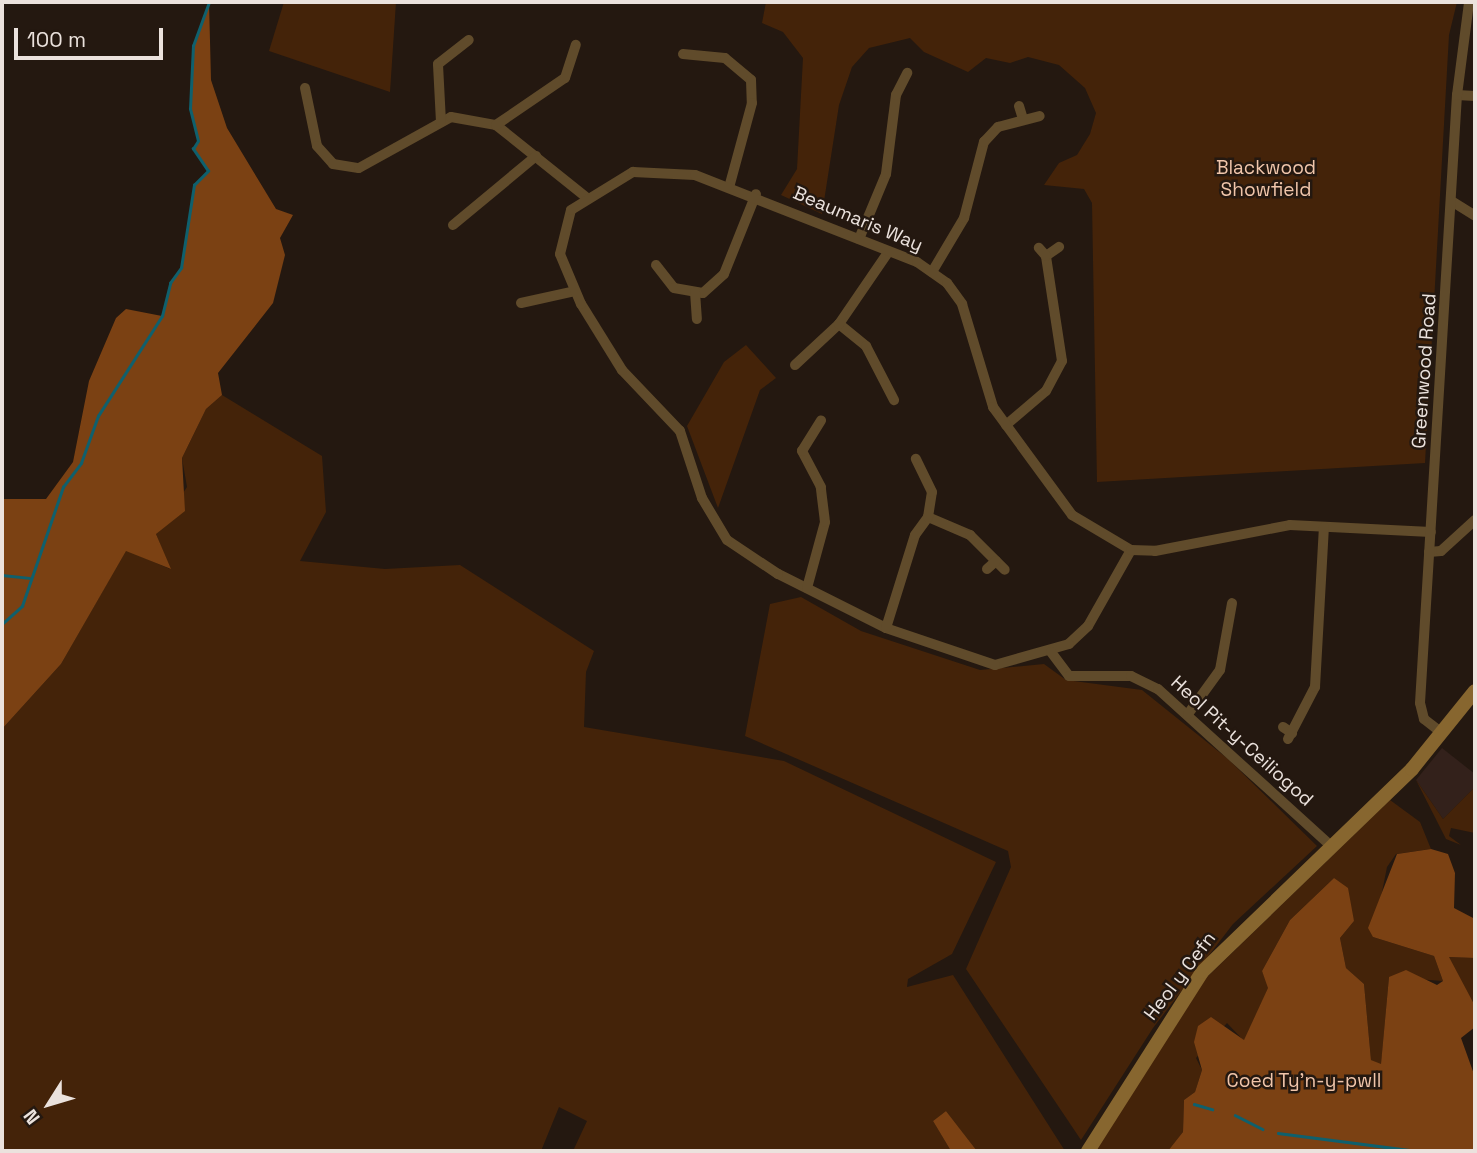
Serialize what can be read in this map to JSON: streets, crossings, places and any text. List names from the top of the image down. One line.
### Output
{"streets":{"street":["Beaumaris Way","Greenwood Road","Heol Pit-y-Ceiliogod","Heol y Cefn"]},"crossings":[["Greenwood Road","Heol y Cefn"],["Heol Pit-y-Ceiliogod","Heol y Cefn"]],"parks":["Blackwood Showfield","Coed Ty'n-y-pwll"],"scale_bar":"100 m","north":"bottom left"}
